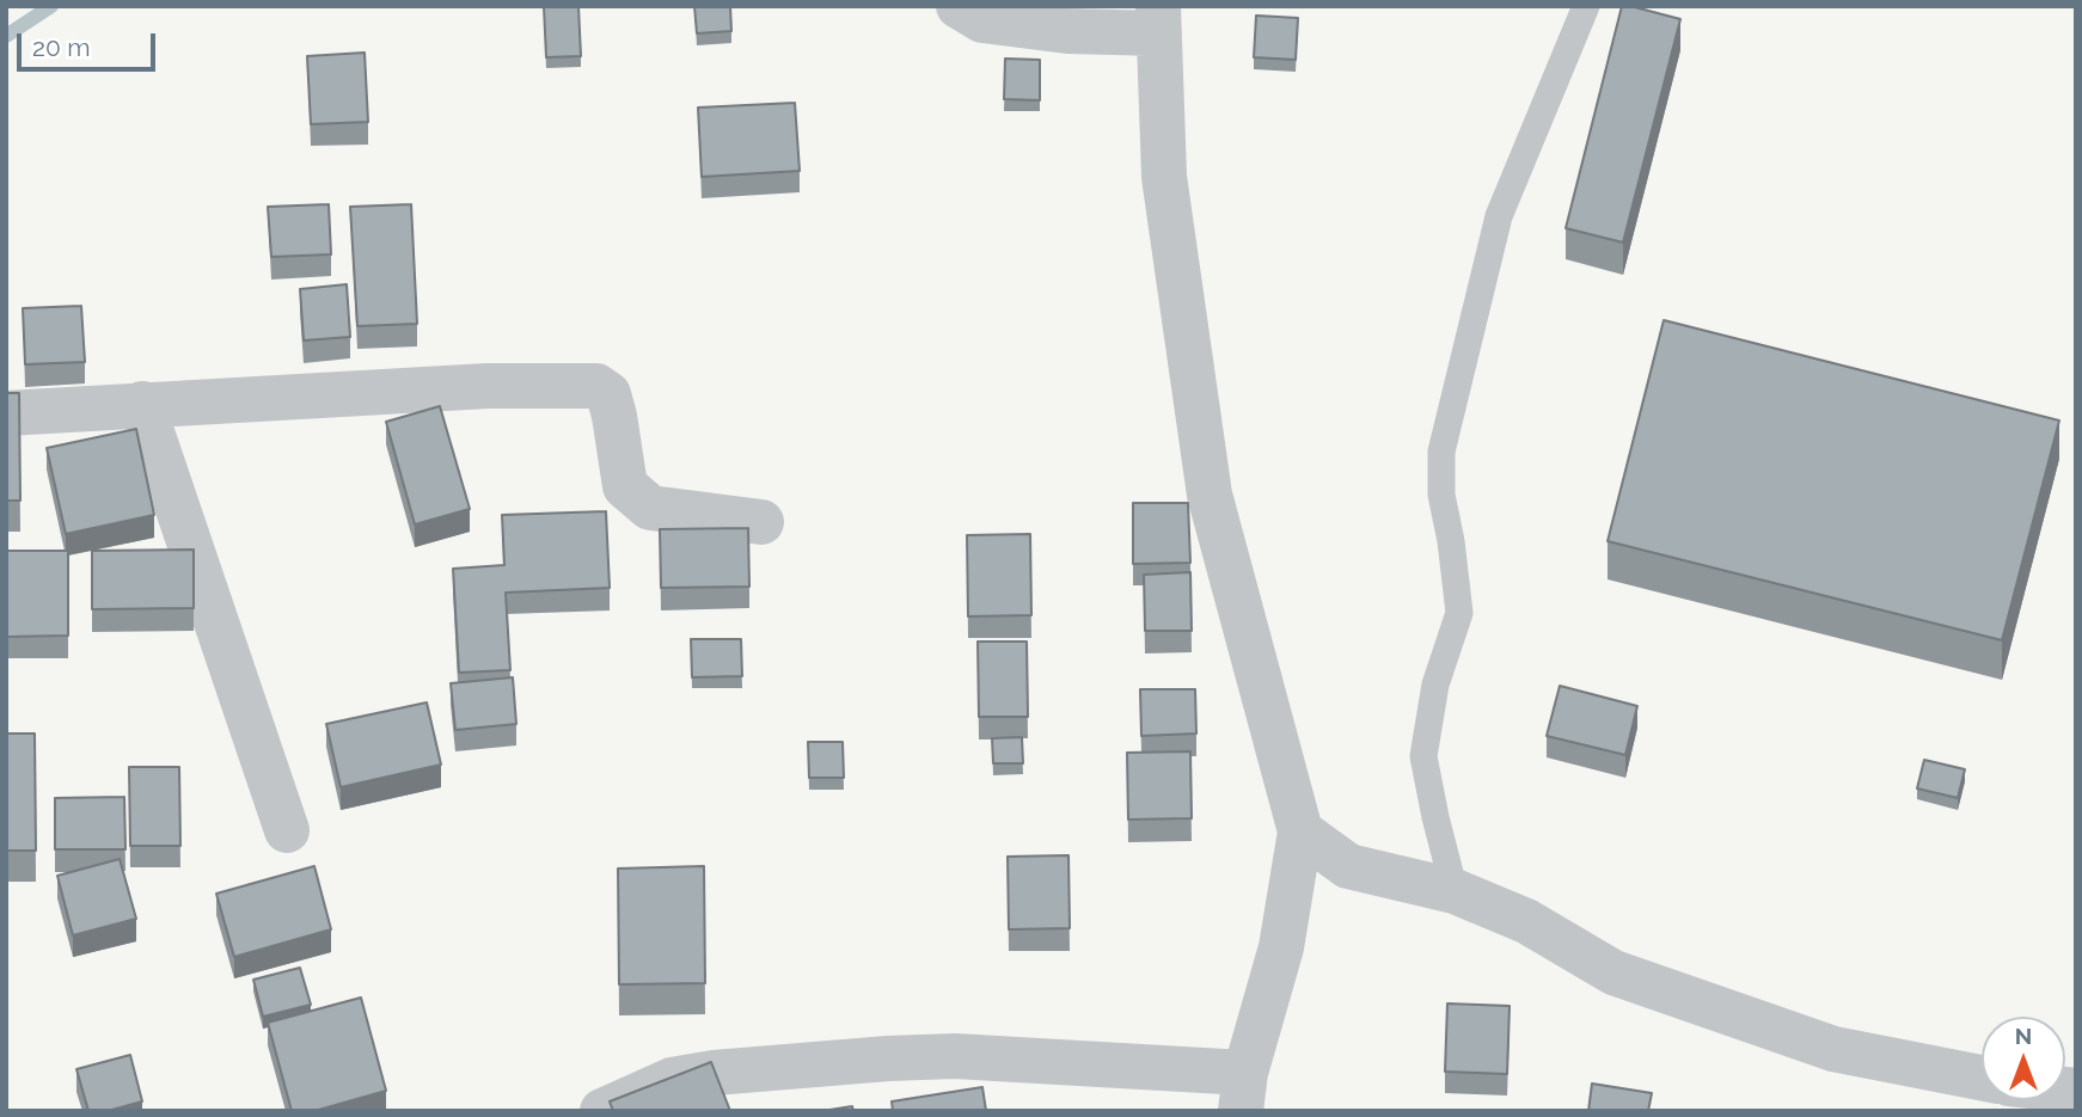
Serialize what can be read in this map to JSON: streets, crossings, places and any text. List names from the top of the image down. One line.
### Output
{"scale_bar":"20 m","north":"top"}
